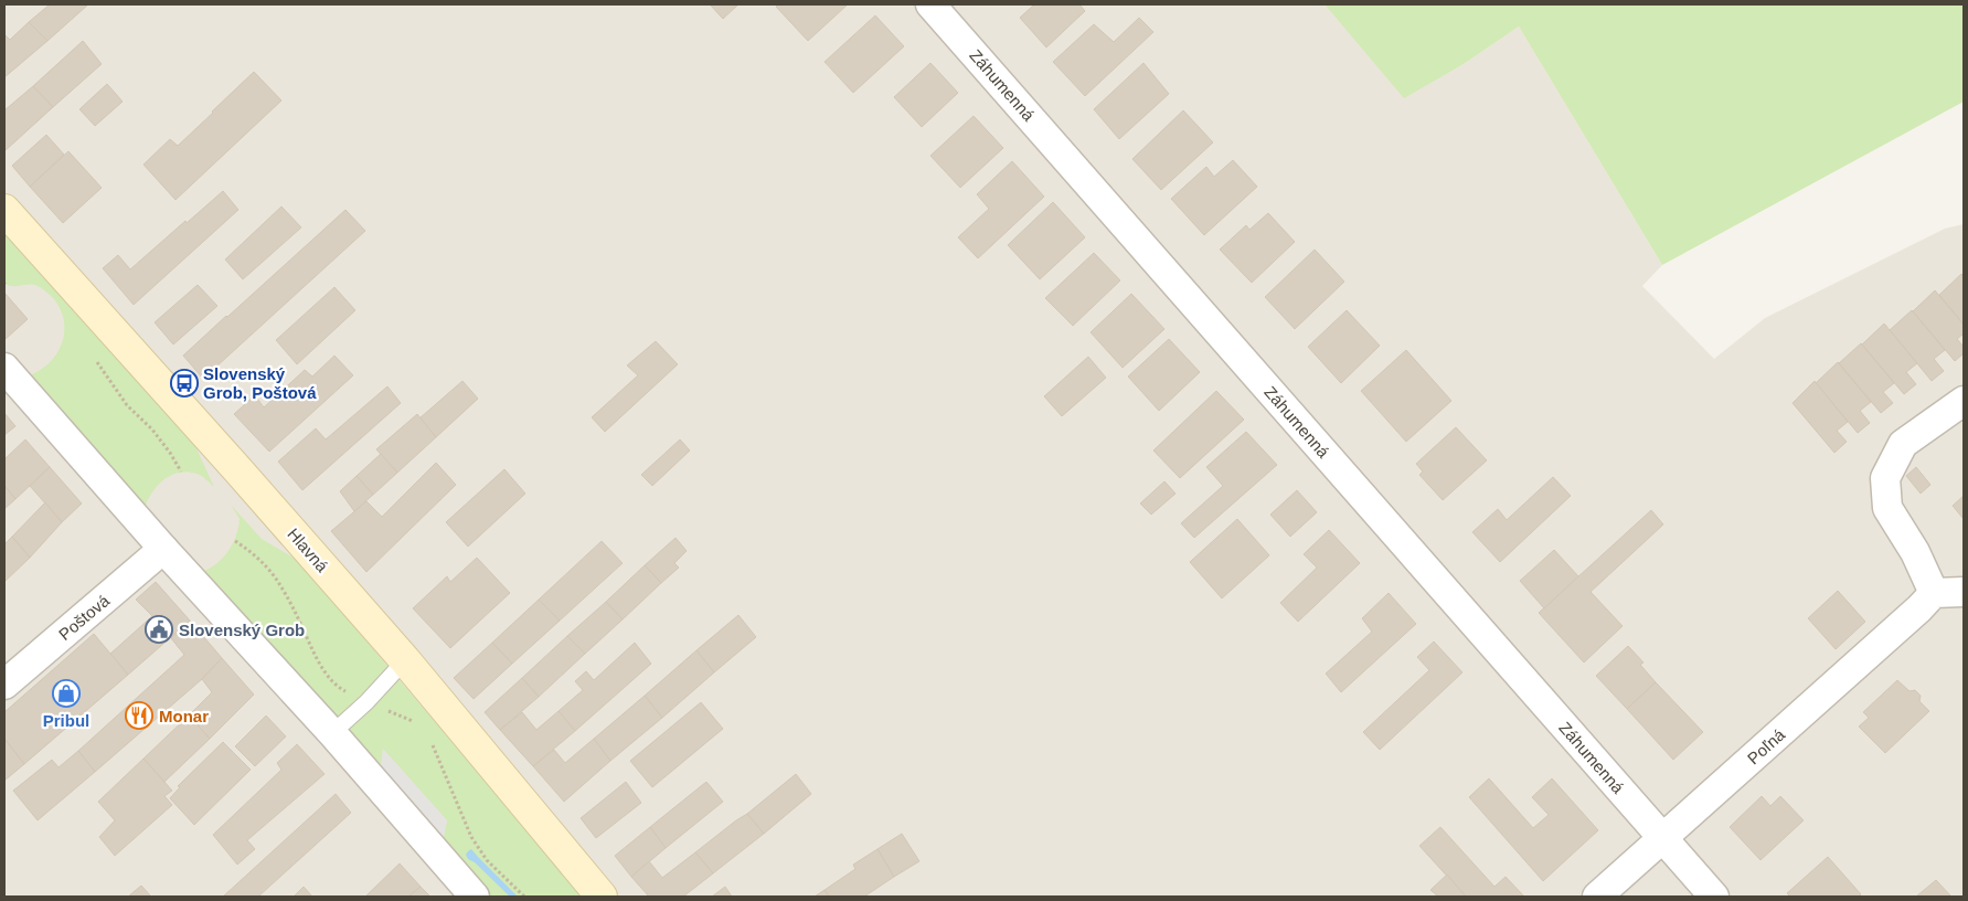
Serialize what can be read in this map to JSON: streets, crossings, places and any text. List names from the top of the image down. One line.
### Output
{"streets":{"street":["Záhumenná","Hlavná","Poštová","Poľná"]},"crossings":[["Záhumenná","Poľná"]],"places":{"bus stop":["Slovenský Grob, Poštová"],"public building":["Slovenský Grob"],"shop":["Pribul"],"restaurant":["Monar"]}}
